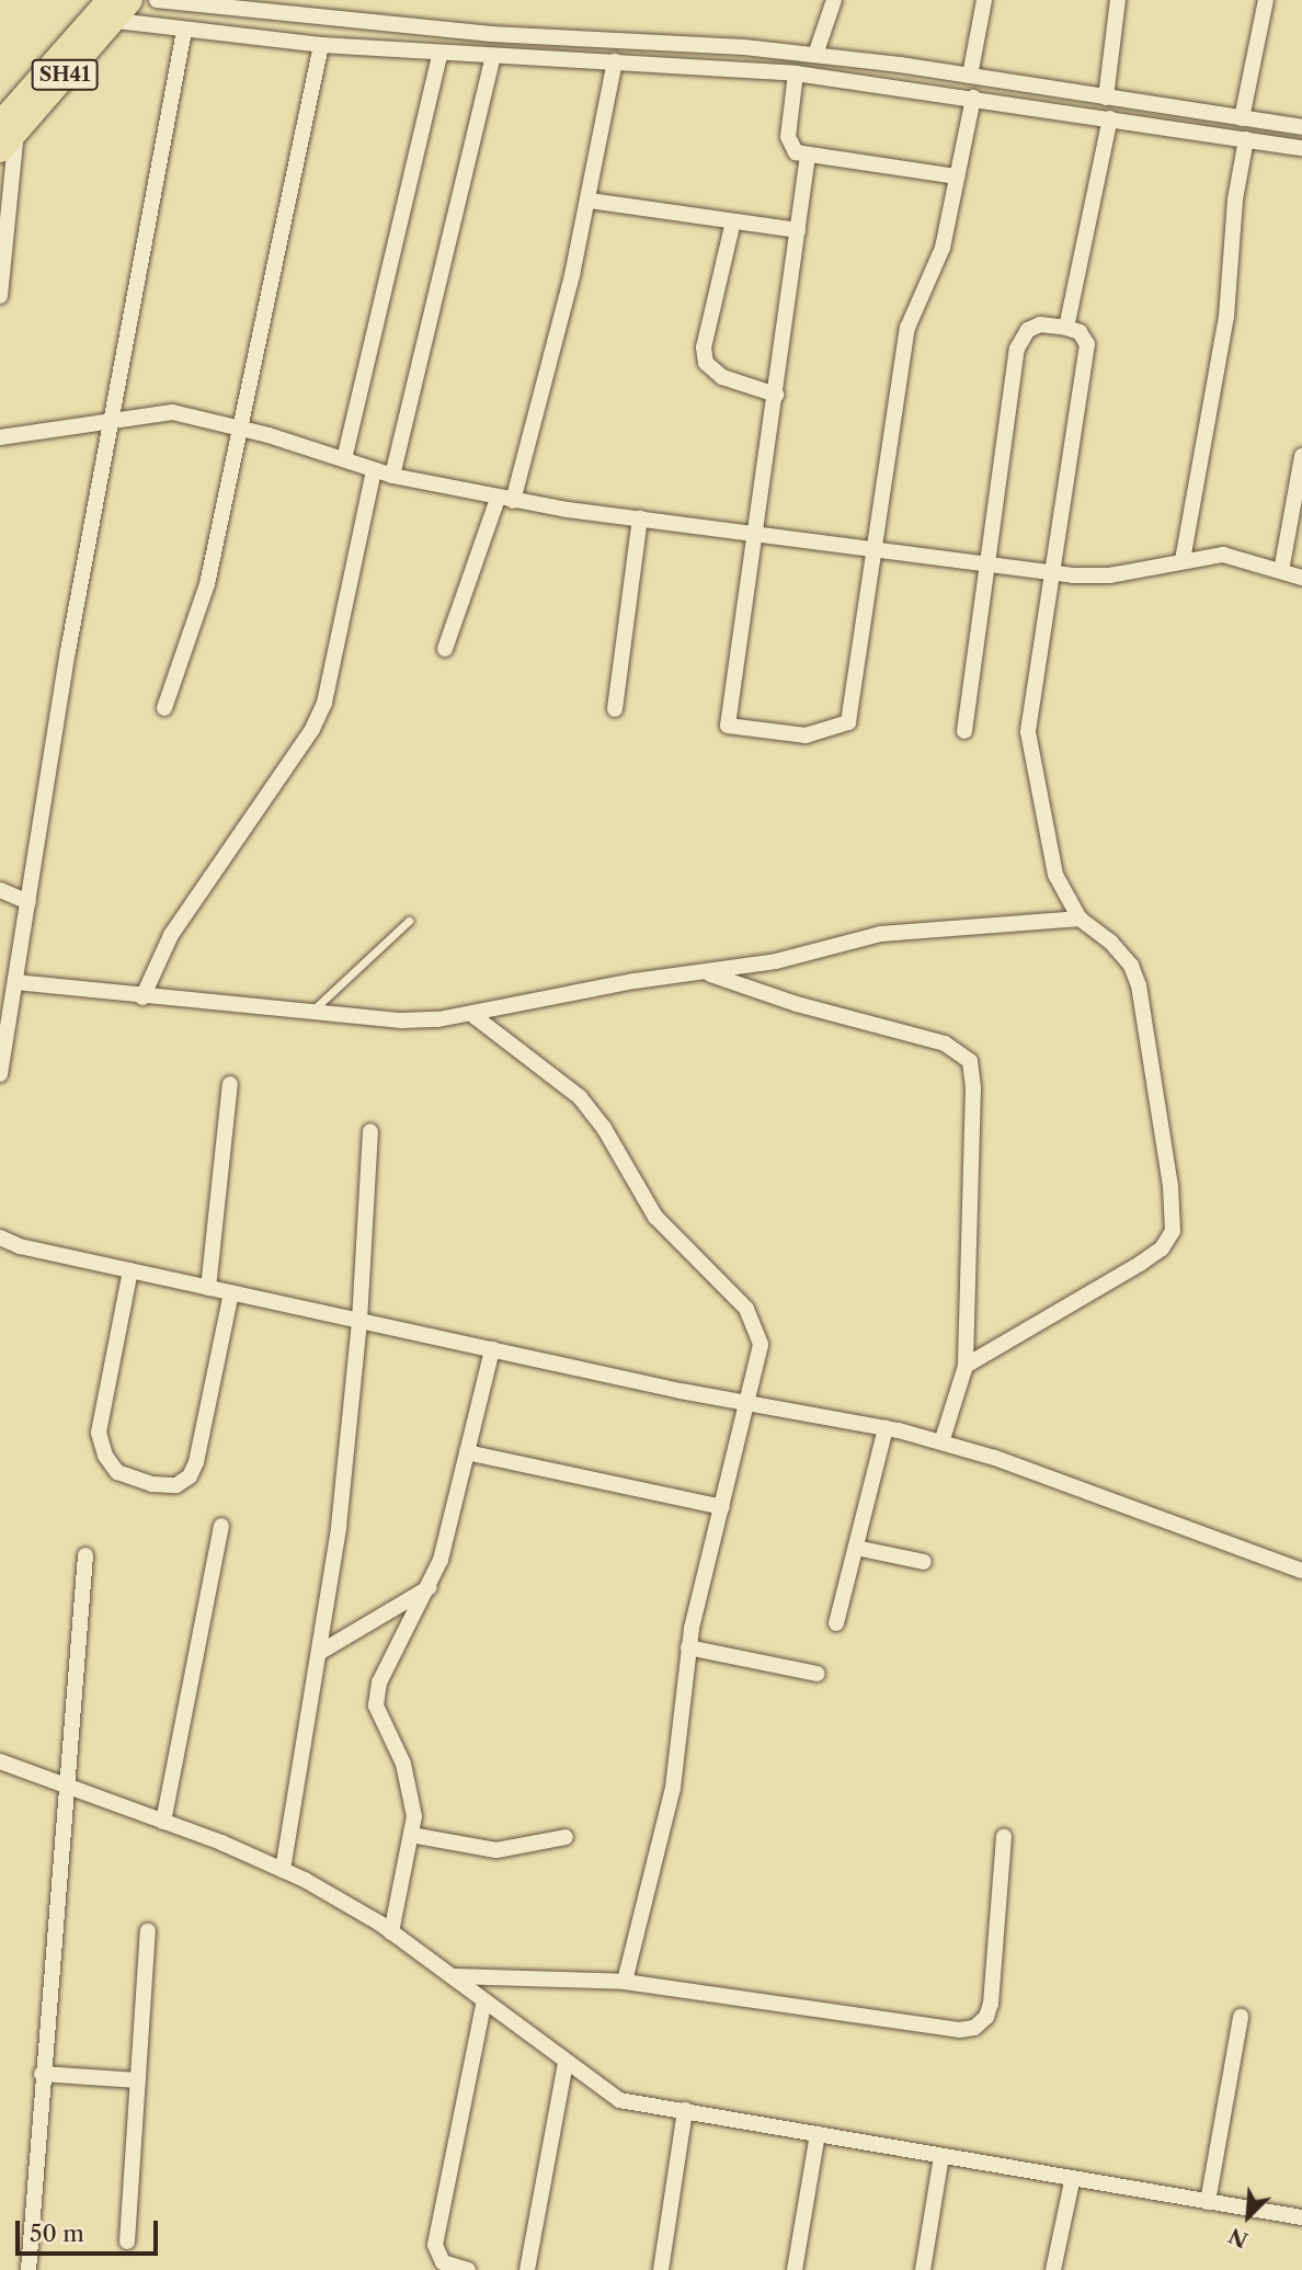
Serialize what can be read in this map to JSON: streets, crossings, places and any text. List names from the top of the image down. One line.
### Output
{"streets":{"main road":["SH41"]},"scale_bar":"50 m","north":"bottom left"}
